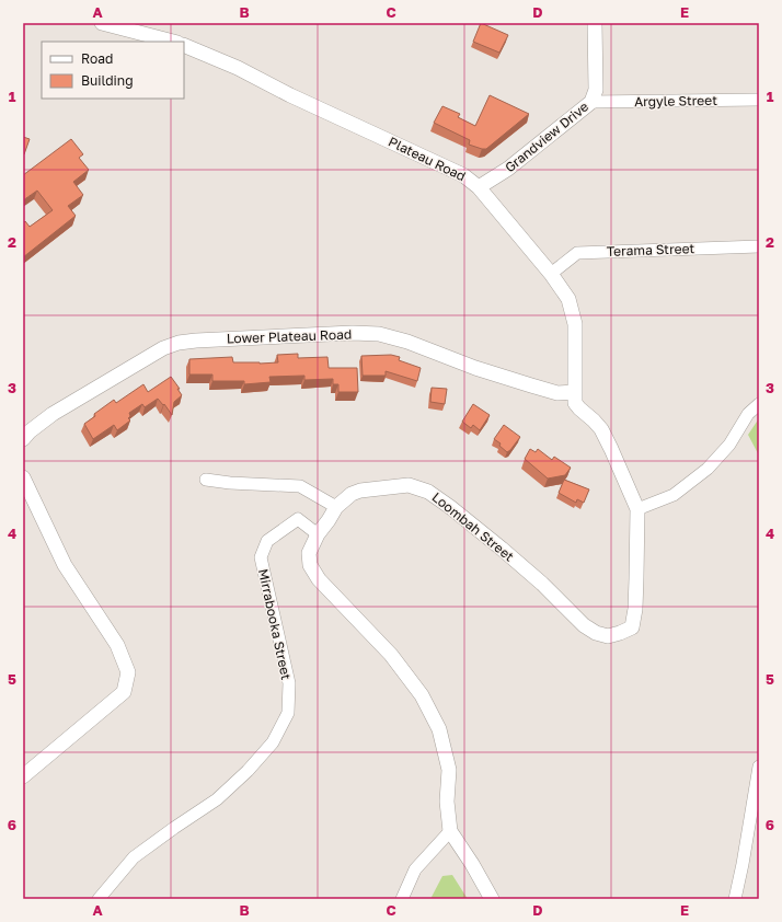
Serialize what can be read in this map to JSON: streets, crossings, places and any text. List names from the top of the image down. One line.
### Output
{"streets":{"street":["Argyle Street","Grandview Drive","Plateau Road","Terama Street","Lower Plateau Road","Loombah Street","Mirrabooka Street"]},"crossings":[["Argyle Street","Grandview Drive"],["Grandview Drive","Plateau Road"],["Plateau Road","Terama Street"],["Plateau Road","Lower Plateau Road"],["Plateau Road","Loombah Street"],["Lower Plateau Road","Loombah Street"],["Loombah Street","Mirrabooka Street"]],"legend":["Road","Building"],"grid":{"columns":["A","B","C","D","E"],"rows":["1","2","3","4","5","6"]}}
